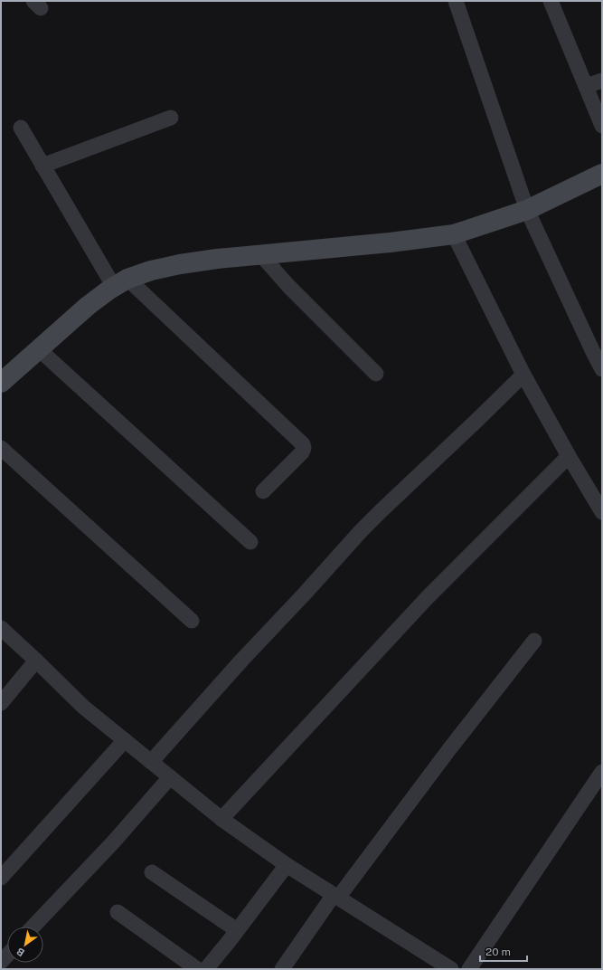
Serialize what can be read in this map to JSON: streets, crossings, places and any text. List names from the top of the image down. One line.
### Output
{"scale_bar":"20 m","north":"bottom left"}
